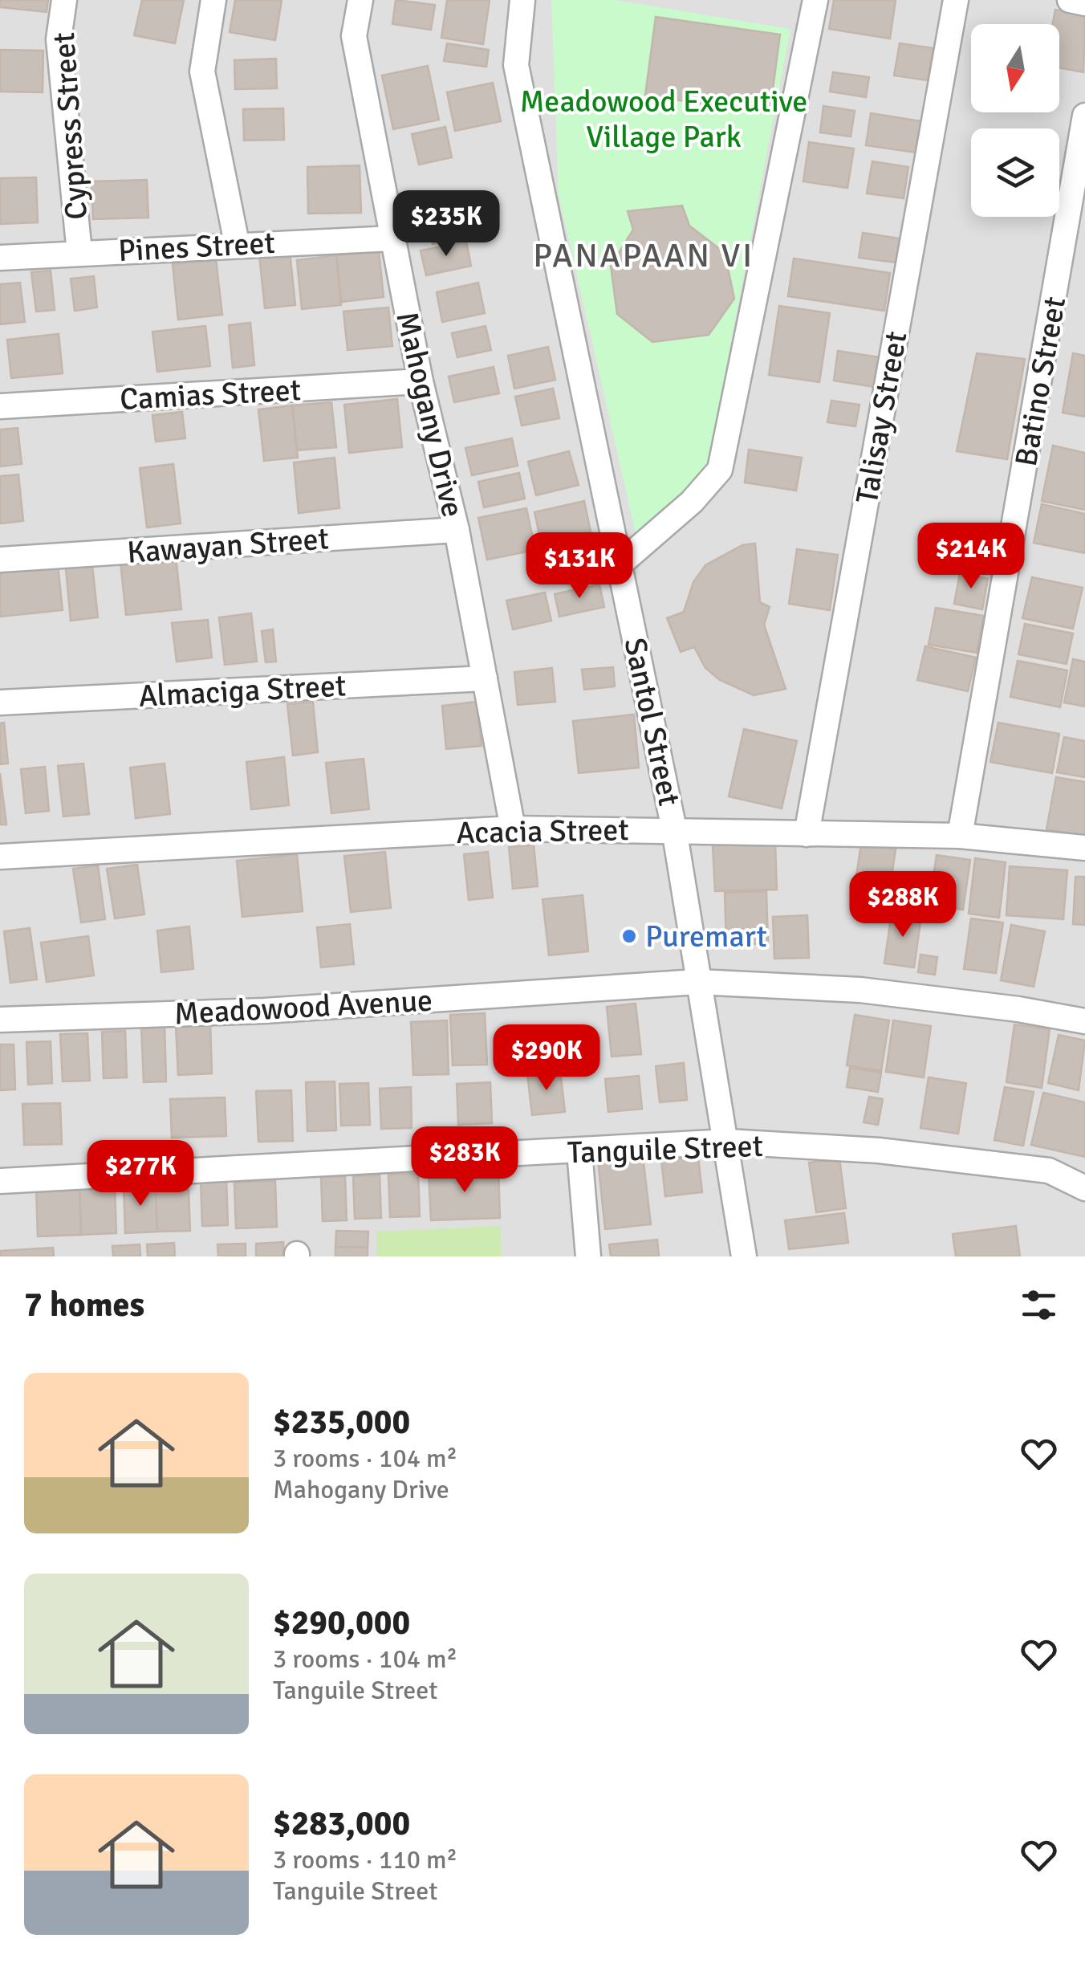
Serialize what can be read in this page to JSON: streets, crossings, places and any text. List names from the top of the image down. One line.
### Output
{"streets":{"street":["Cypress Street","Pines Street","Batino Street","Camias Street","Mahogany Drive","Talisay Street","Kawayan Street","Almaciga Street","Santol Street","Acacia Street","Meadowood Avenue","Tanguile Street"]},"crossings":[["Cypress Street","Pines Street"],["Pines Street","Mahogany Drive"],["Batino Street","Acacia Street"],["Camias Street","Mahogany Drive"],["Mahogany Drive","Kawayan Street"],["Mahogany Drive","Almaciga Street"],["Mahogany Drive","Acacia Street"],["Talisay Street","Acacia Street"],["Santol Street","Acacia Street"],["Santol Street","Meadowood Avenue"],["Santol Street","Tanguile Street"]],"districts":["PANAPAAN VI"],"parks":["Meadowood Executive Village Park"],"places":["Puremart"],"north":"bottom","page":{"price":["$235K","$214K","$131K","$288K","$290K","$283K","$277K"],"heading":"7 homes","list":[{"name":"$235,000","note":"3 rooms · 104 m² · Mahogany Drive"},{"name":"$290,000","note":"3 rooms · 104 m² · Tanguile Street"},{"name":"$283,000","note":"3 rooms · 110 m² · Tanguile Street"}]}}
